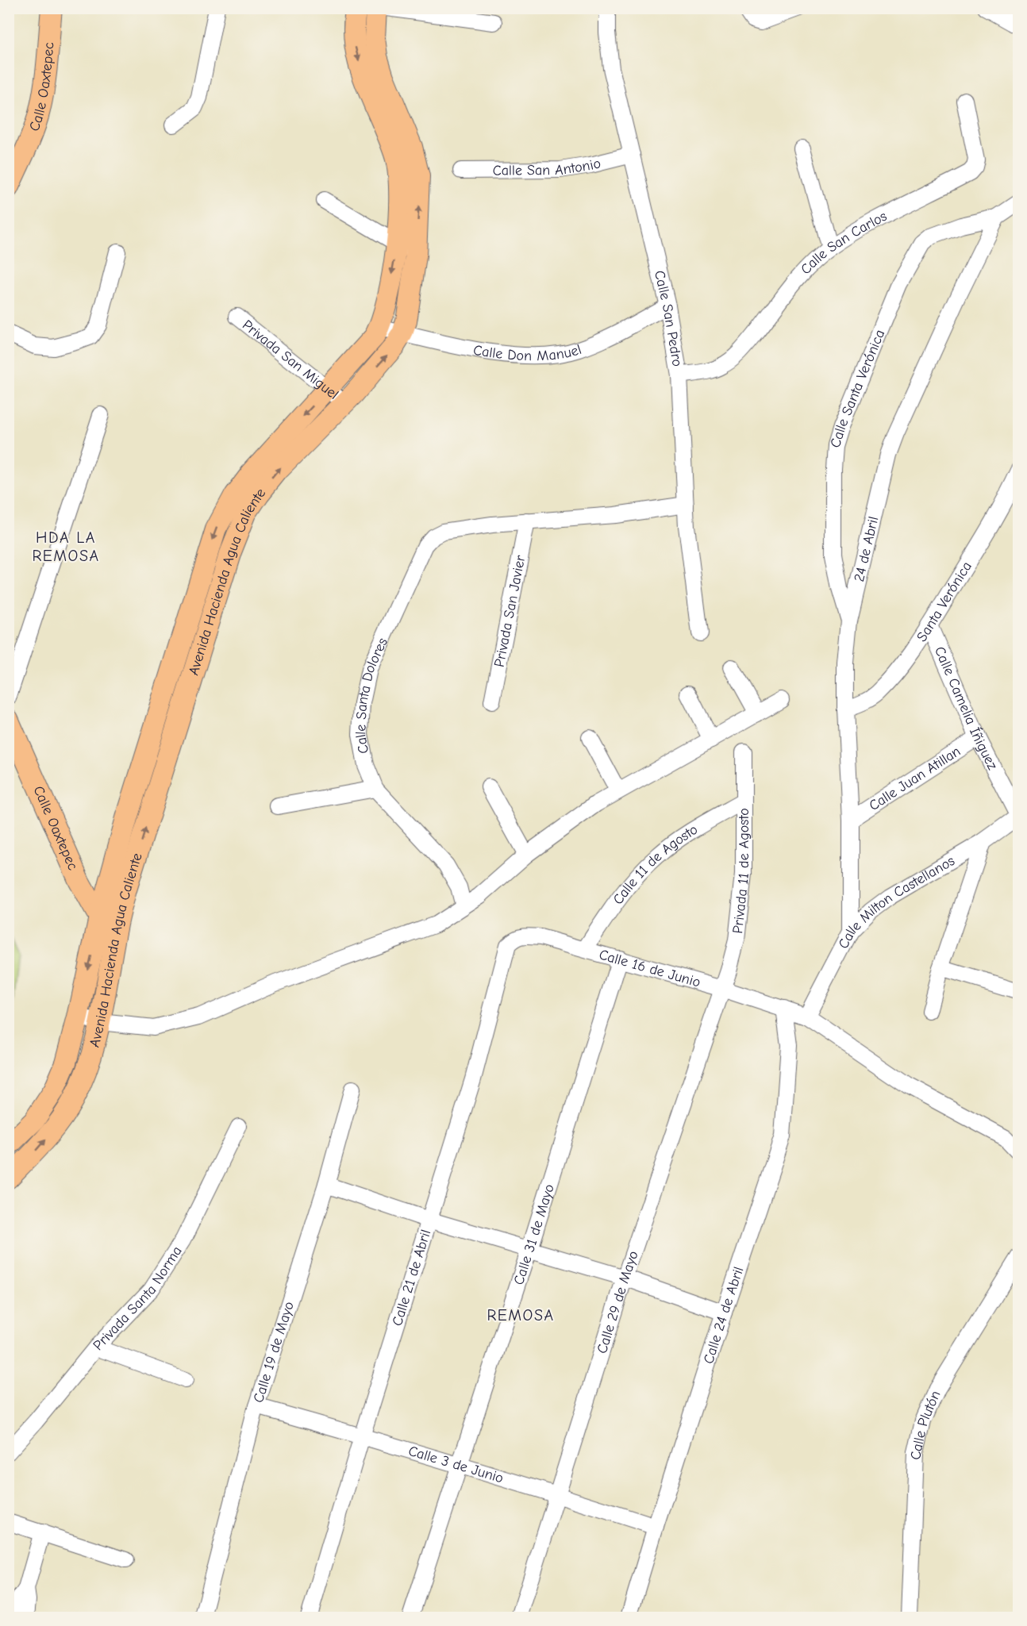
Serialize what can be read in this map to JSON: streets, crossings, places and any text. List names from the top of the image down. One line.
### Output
{"streets":{"main road":["Calle Oaxtepec","Avenida Hacienda Agua Caliente"],"street":["Calle San Antonio","Calle San Carlos","Calle San Pedro","Calle Don Manuel","Privada San Miguel","Calle Santa Verónica","24 de Abril","Santa Verónica","Privada San Javier","Calle Santa Dolores","Calle Camelia Íñiguez","Calle Juan Atillan","Calle 11 de Agosto","Privada 11 de Agosto","Calle Milton Castellanos","Calle 16 de Junio","Calle 31 de Mayo","Calle 21 de Abril","Privada Santa Norma","Calle 29 de Mayo","Calle 24 de Abril","Calle 19 de Mayo","Calle Plutón","Calle 3 de Junio"]},"crossings":[["Calle Oaxtepec","Avenida Hacienda Agua Caliente"],["Calle San Antonio","Calle San Pedro"],["Calle San Carlos","Calle San Pedro"],["Calle San Pedro","Calle Don Manuel"],["Calle San Pedro","Calle Santa Dolores"],["Calle Don Manuel","Avenida Hacienda Agua Caliente"],["Privada San Miguel","Avenida Hacienda Agua Caliente"],["Calle Santa Verónica","24 de Abril"],["24 de Abril","Santa Verónica"],["24 de Abril","Calle Juan Atillan"],["24 de Abril","Calle Milton Castellanos"],["Santa Verónica","Calle Camelia Íñiguez"],["Privada San Javier","Calle Santa Dolores"],["Calle Camelia Íñiguez","Calle Juan Atillan"],["Calle Camelia Íñiguez","Calle Milton Castellanos"],["Calle 11 de Agosto","Privada 11 de Agosto"],["Calle 11 de Agosto","Calle 16 de Junio"],["Privada 11 de Agosto","Calle 16 de Junio"],["Privada 11 de Agosto","Calle 29 de Mayo"],["Calle 16 de Junio","Calle 31 de Mayo"],["Calle 16 de Junio","Calle 21 de Abril"],["Calle 16 de Junio","Calle 29 de Mayo"],["Calle 16 de Junio","Calle 24 de Abril"],["Calle 31 de Mayo","Calle 3 de Junio"],["Calle 21 de Abril","Calle 3 de Junio"],["Calle 29 de Mayo","Calle 3 de Junio"],["Calle 24 de Abril","Calle 3 de Junio"],["Calle 19 de Mayo","Calle 3 de Junio"]],"districts":["HDA LA REMOSA","REMOSA"]}
